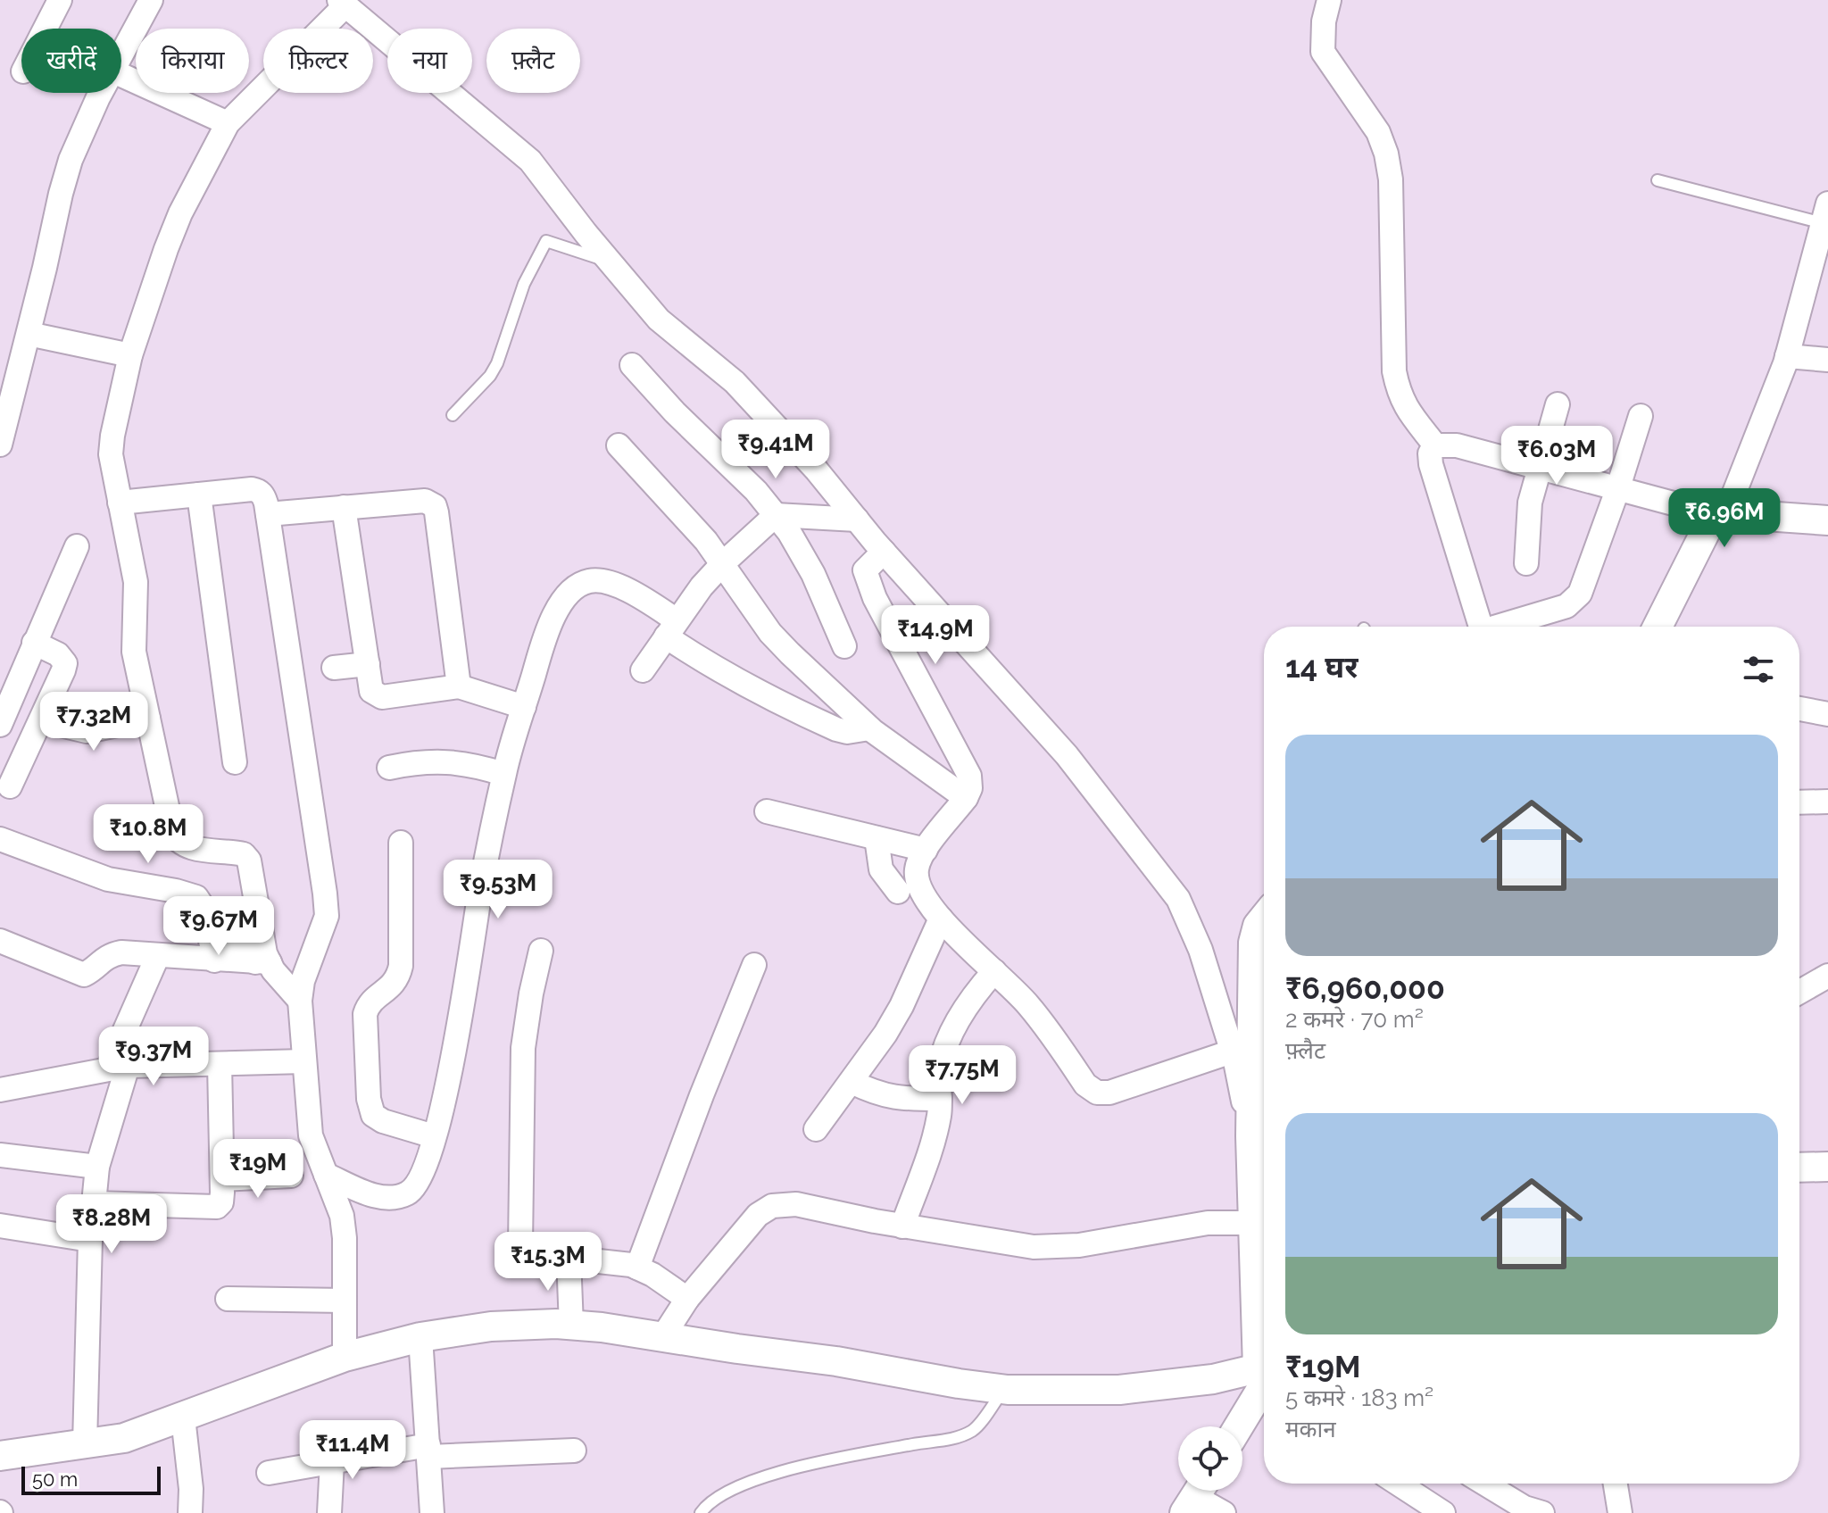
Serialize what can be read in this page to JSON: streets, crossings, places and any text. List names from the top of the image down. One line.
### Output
{"scale_bar":"50 m","page":{"chip":["खरीदें","किराया","फ़िल्टर","नया","फ़्लैट"],"price":["₹9.41M","₹6.03M","₹6.96M","₹14.9M","₹7.32M","₹10.8M","₹9.53M","₹9.67M","₹9.37M","₹7.75M","₹19M","₹8.28M","₹15.3M","₹11.4M"],"heading":"14 घर","list":[{"name":"₹6,960,000","note":"2 कमरे · 70 m² · फ़्लैट"},{"name":"₹19M","note":"5 कमरे · 183 m² · मकान"}],"scale":"50 m"}}
